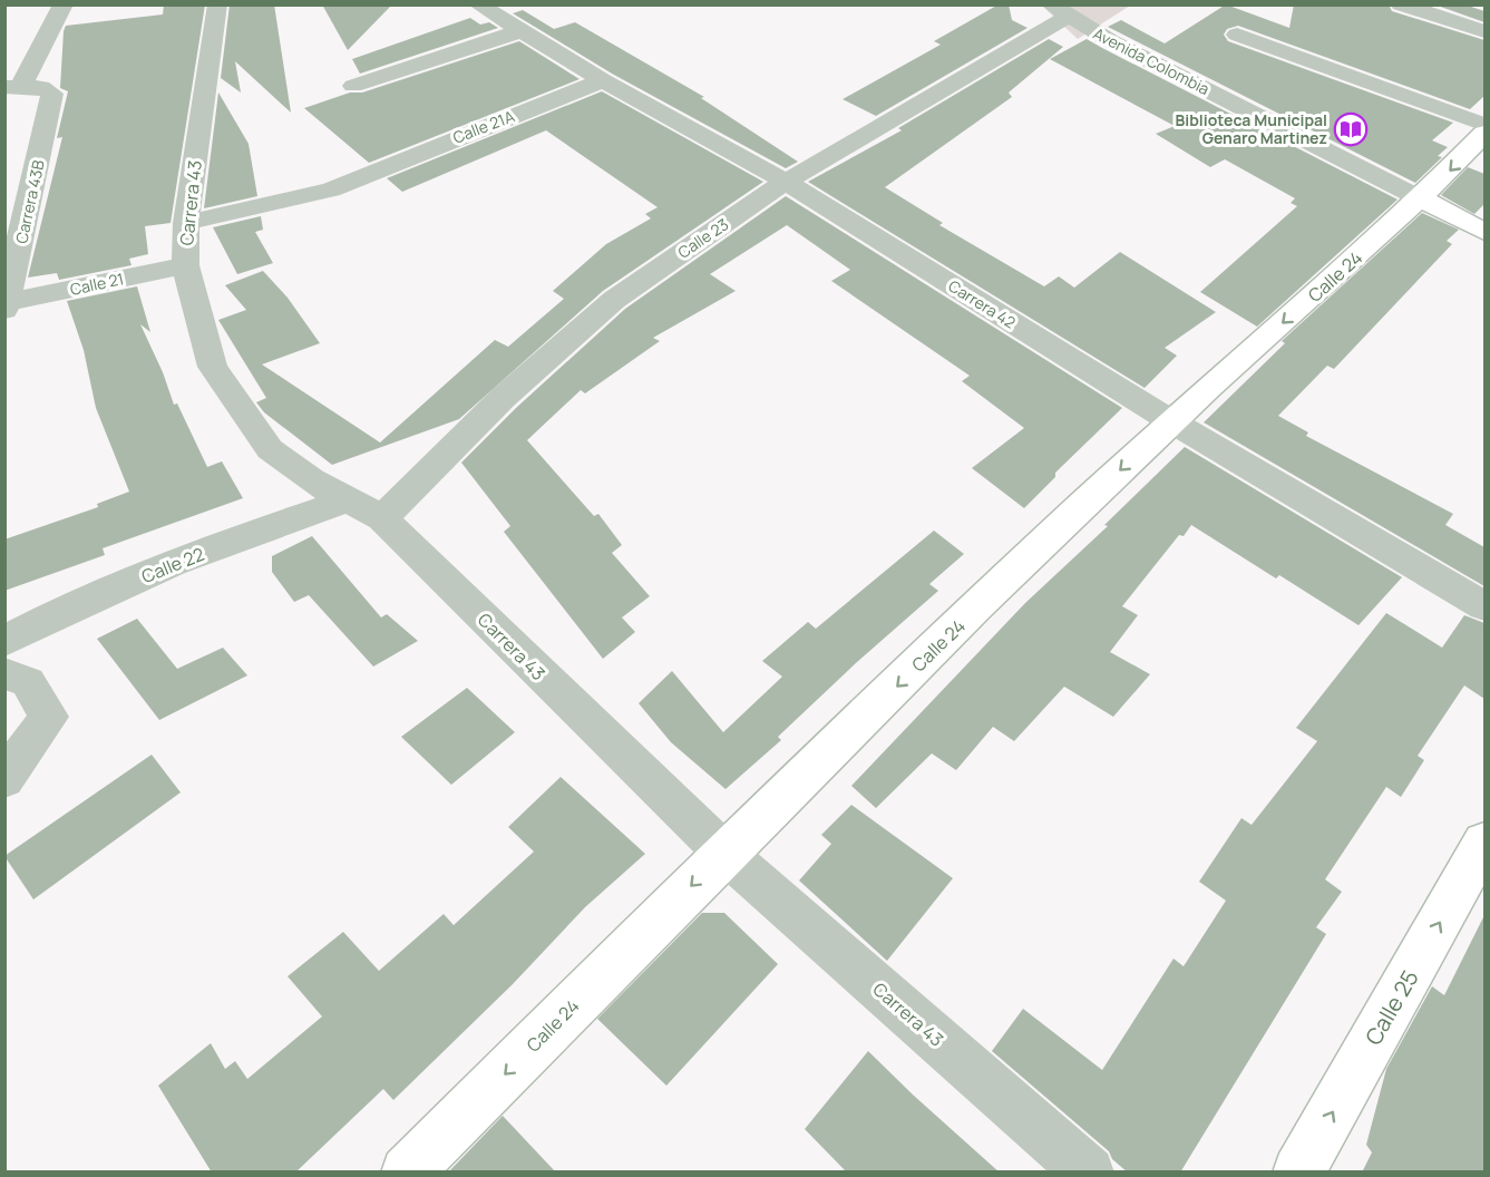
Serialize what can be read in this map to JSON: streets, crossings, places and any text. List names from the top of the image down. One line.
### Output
{"streets":{"main road":["Avenida Colombia","Calle 24","Calle 25"],"street":["Calle 21A","Carrera 43B","Carrera 43","Calle 23","Calle 21","Carrera 42","Calle 22"]},"crossings":[["Avenida Colombia","Calle 23"],["Avenida Colombia","Calle 24"],["Calle 21A","Carrera 43"],["Calle 21A","Carrera 42"],["Carrera 43B","Calle 21"],["Carrera 43","Calle 23"],["Carrera 43","Calle 24"],["Carrera 43","Calle 21"],["Carrera 43","Calle 22"],["Calle 23","Carrera 42"],["Calle 24","Carrera 42"]],"one_way":["Calle 24","Calle 25"],"places":{"library":["Biblioteca Municipal Genaro Martinez"]}}
